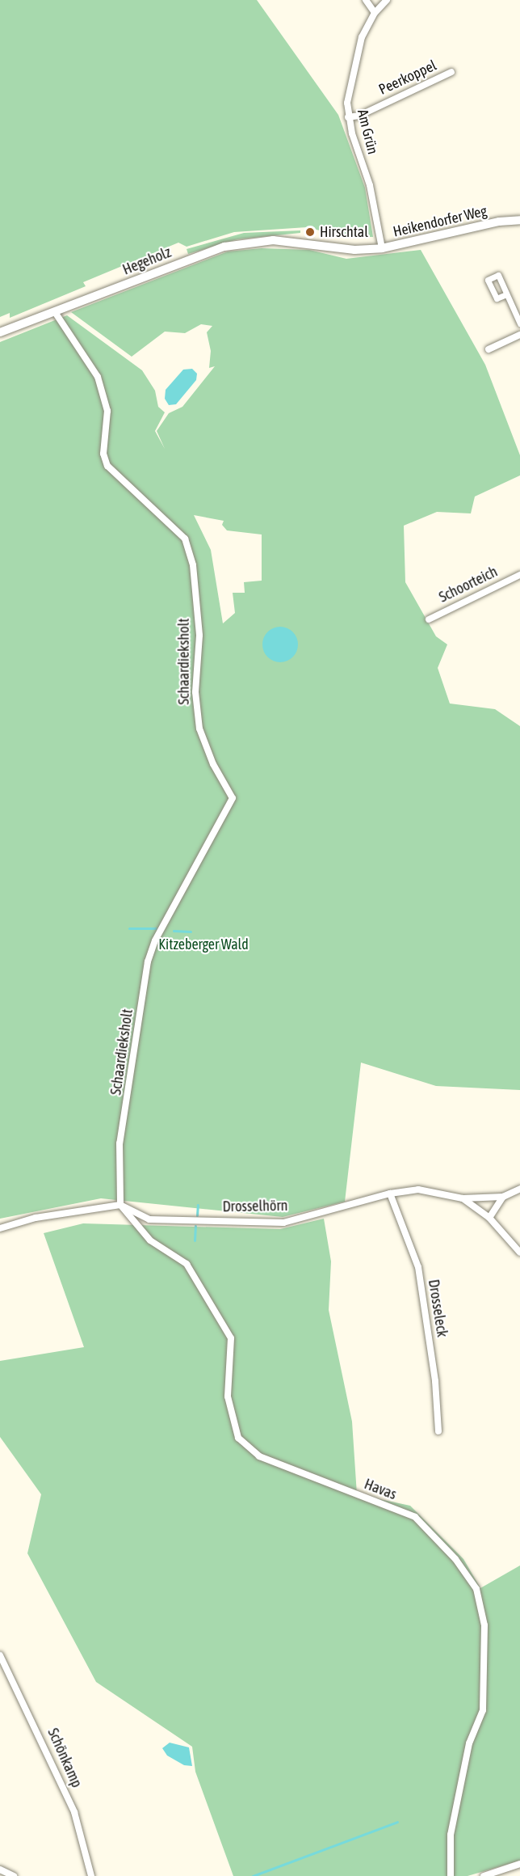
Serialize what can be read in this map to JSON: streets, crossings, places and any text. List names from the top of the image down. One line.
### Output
{"streets":{"street":["Peerkoppel","Am Grün","Heikendorfer Weg","Hegeholz","Schoorteich","Schaardieksholt","Drosselhörn","Drosseleck","Havas","Schönkamp"]},"crossings":[["Peerkoppel","Am Grün"],["Am Grün","Heikendorfer Weg"],["Heikendorfer Weg","Hegeholz"],["Hegeholz","Schaardieksholt"],["Schaardieksholt","Drosselhörn"],["Schaardieksholt","Havas"],["Drosselhörn","Drosseleck"],["Drosselhörn","Havas"]],"parks":["Kitzeberger Wald"],"places":["Hirschtal"]}
